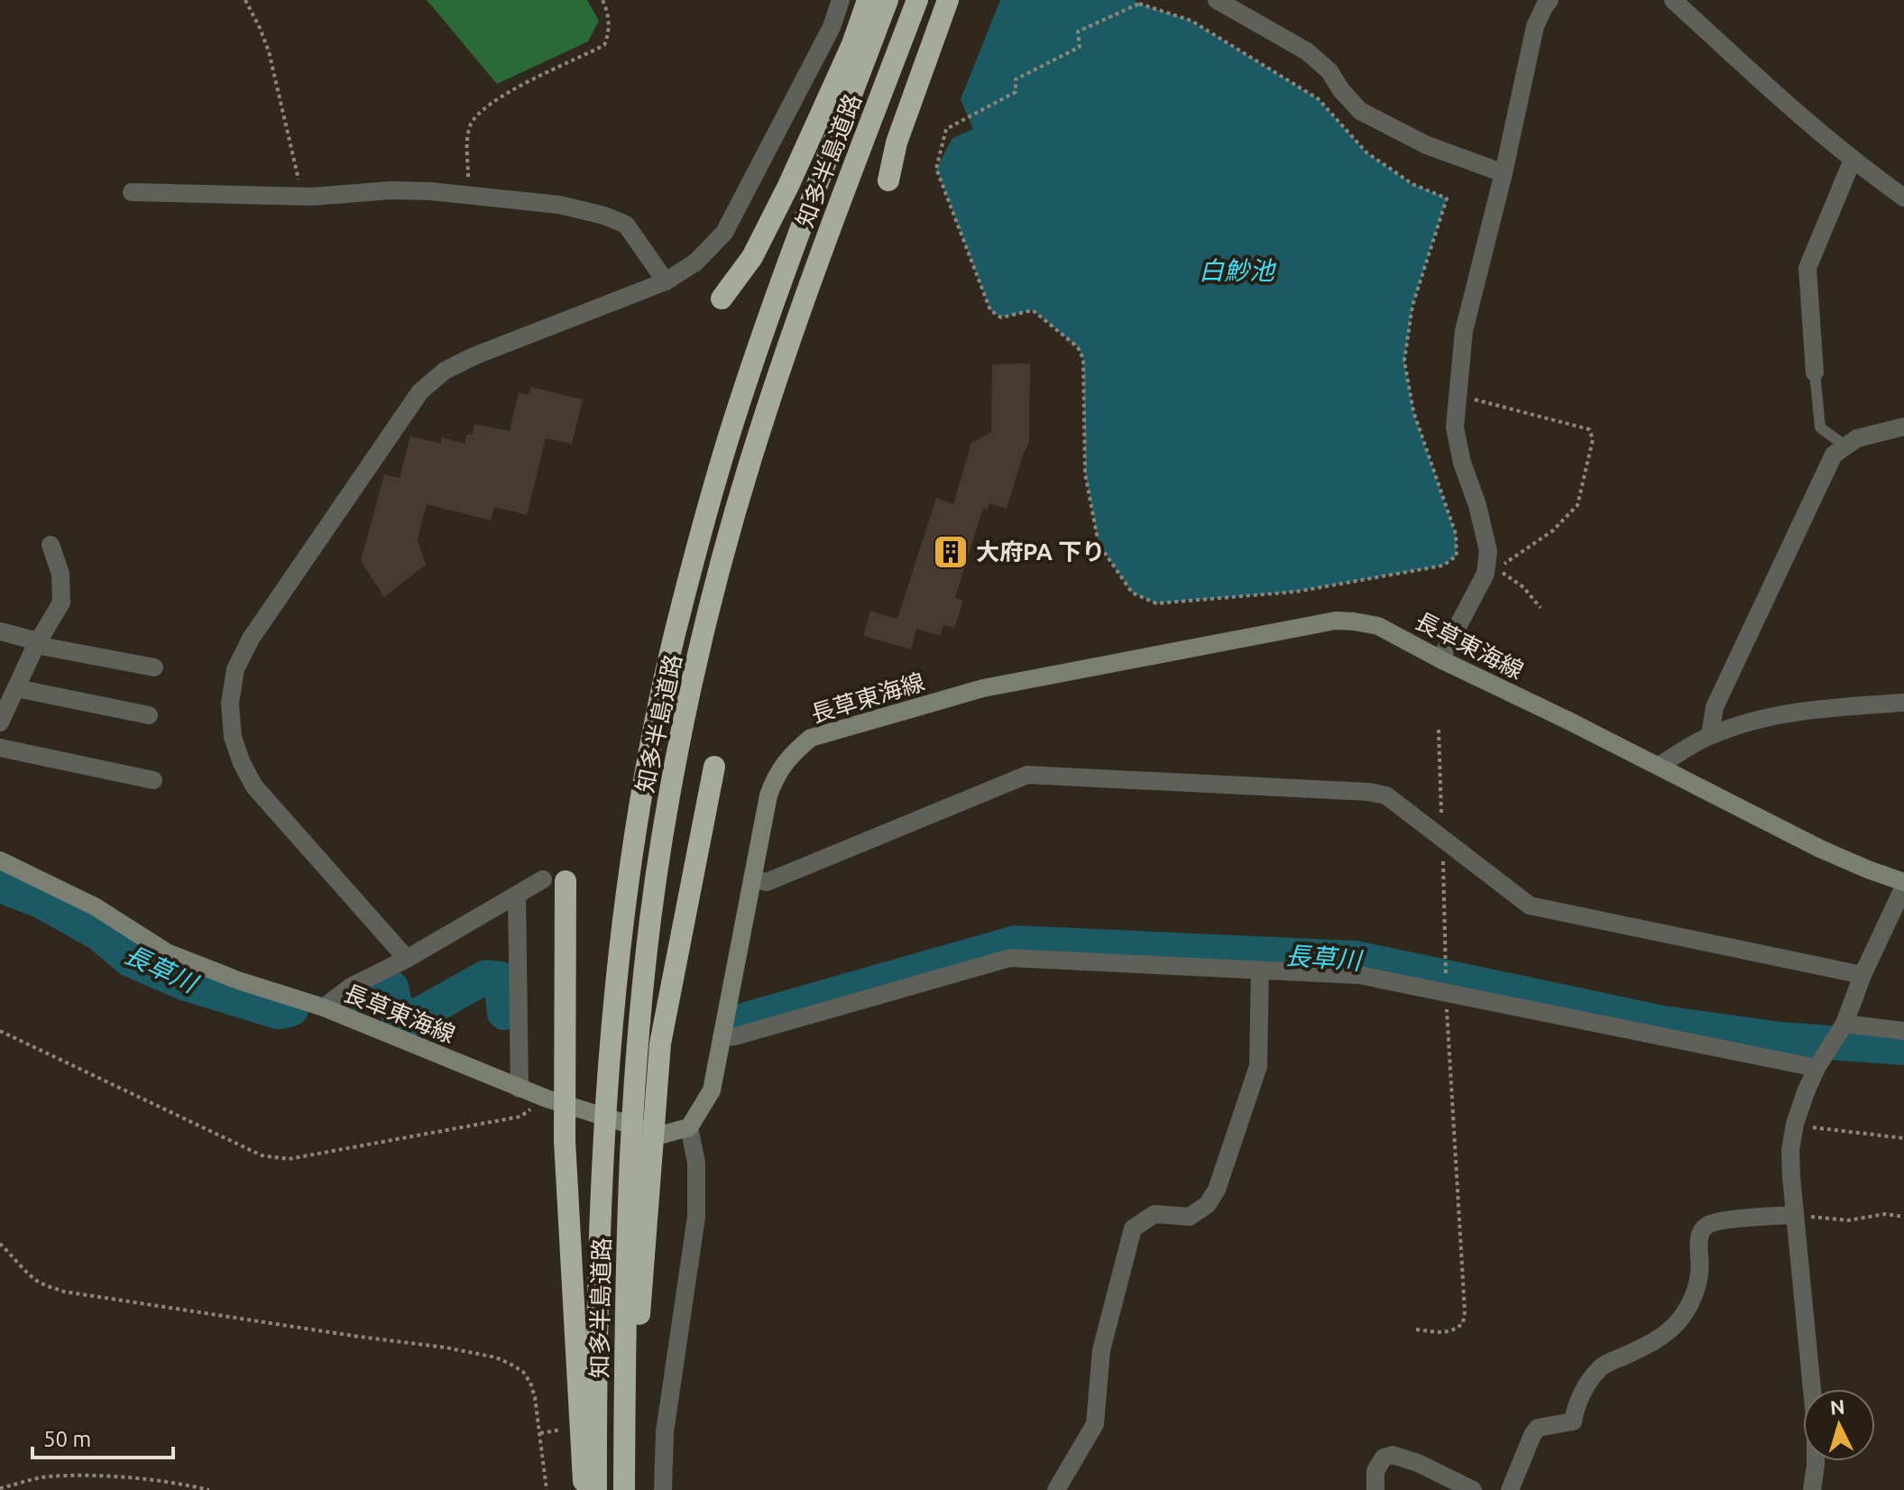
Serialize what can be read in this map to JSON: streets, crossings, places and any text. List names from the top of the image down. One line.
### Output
{"streets":{"highway":["知多半島道路"],"main road":["長草東海線"]},"water":["白魦池","長草川"],"places":{"building":["大府PA 下り"]},"scale_bar":"50 m","north":"top"}
